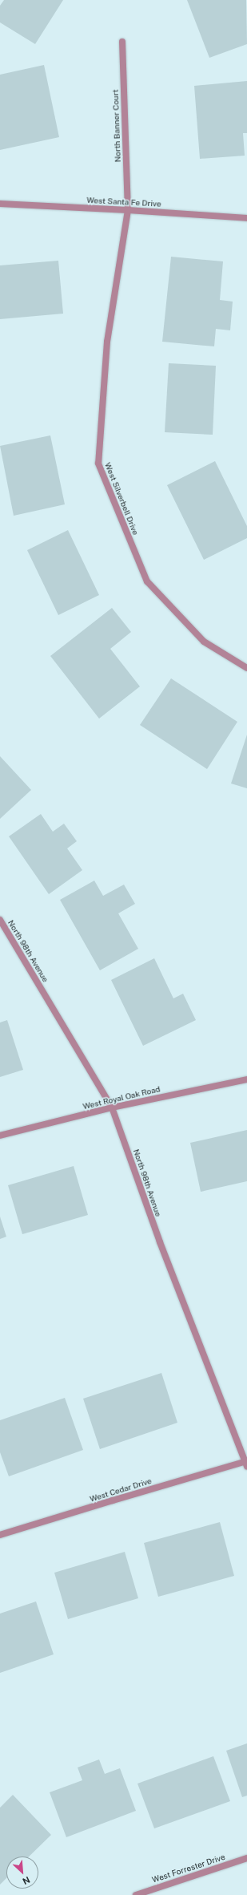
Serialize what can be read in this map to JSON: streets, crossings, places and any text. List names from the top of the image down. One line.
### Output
{"streets":{"street":["North Banner Court","West Santa Fe Drive","West Silverbell Drive","North 98th Avenue","West Royal Oak Road","West Cedar Drive","West Forrester Drive"]},"crossings":[["North Banner Court","West Santa Fe Drive"],["North Banner Court","West Silverbell Drive"],["West Santa Fe Drive","West Silverbell Drive"],["North 98th Avenue","West Royal Oak Road"],["North 98th Avenue","West Cedar Drive"]],"north":"bottom right"}
